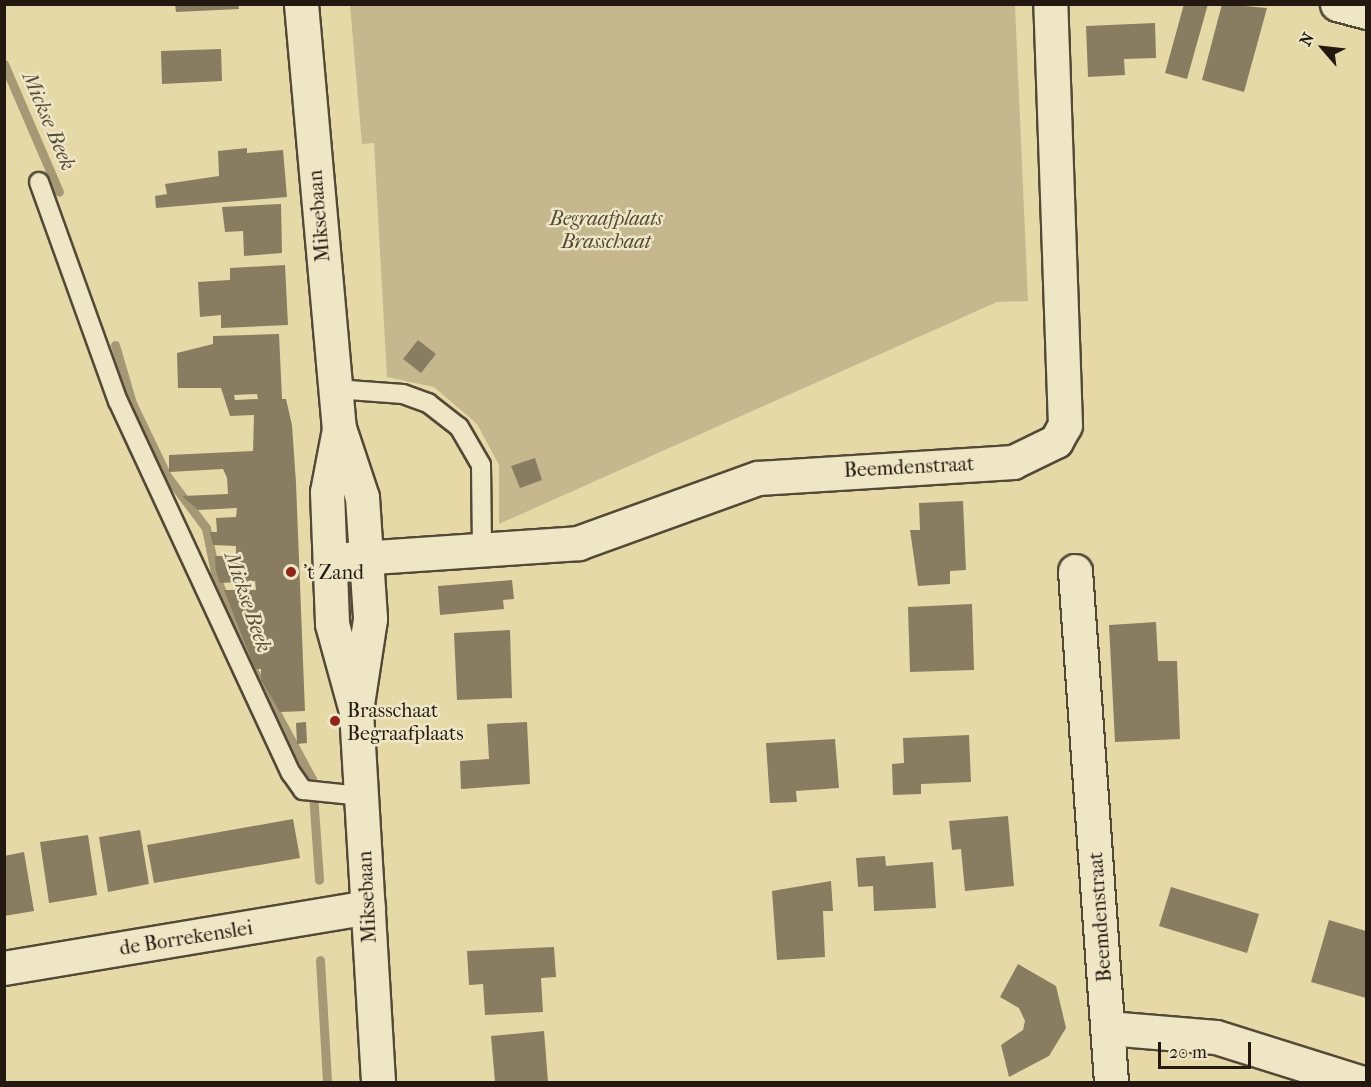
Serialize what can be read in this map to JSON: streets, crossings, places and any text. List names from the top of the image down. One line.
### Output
{"streets":{"street":["Miksebaan","Beemdenstraat","de Borrekenslei"]},"crossings":[["Miksebaan","Beemdenstraat"],["Miksebaan","de Borrekenslei"]],"water":["Mickse Beek"],"parks":["Begraafplaats Brasschaat"],"places":["'t Zand","Brasschaat Begraafplaats"],"scale_bar":"20 m","north":"top left"}
